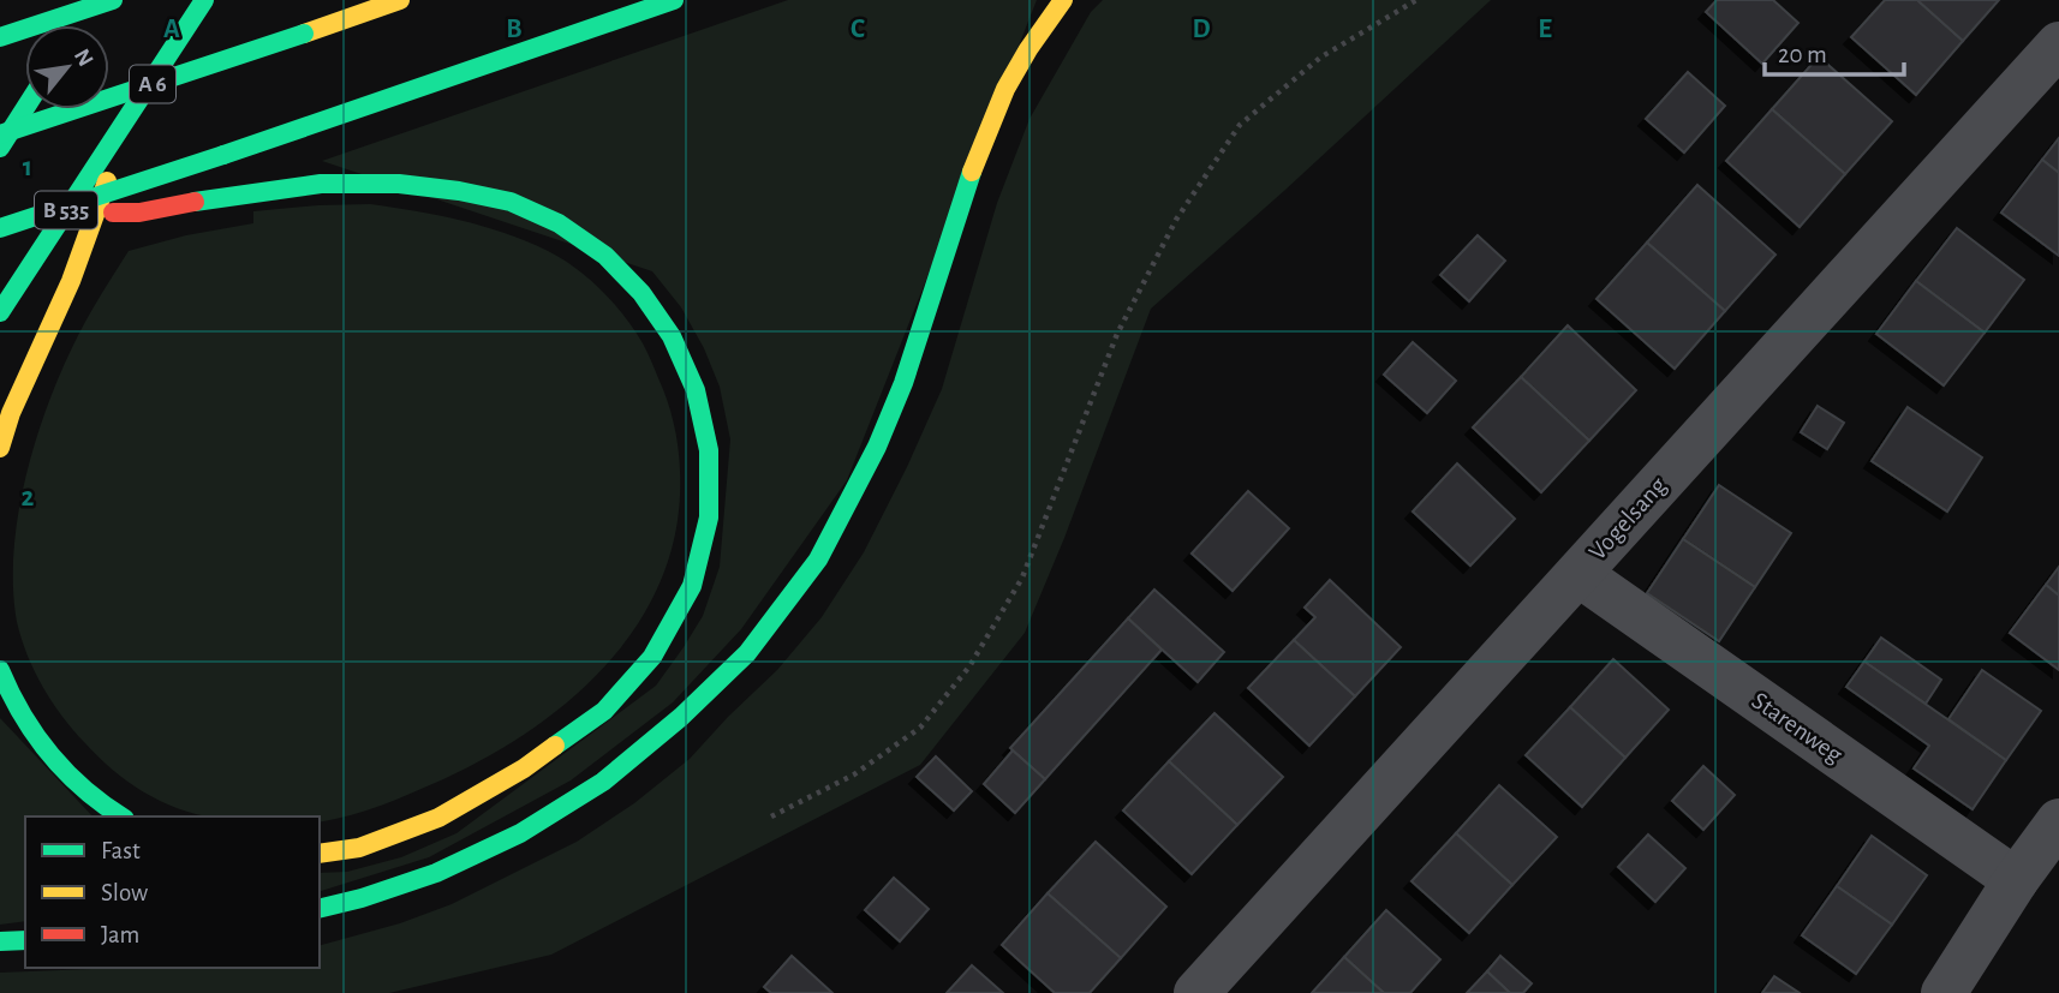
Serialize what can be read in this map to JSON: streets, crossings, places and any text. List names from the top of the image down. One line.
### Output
{"streets":{"highway":["A 6","B 535"],"street":["Vogelsang","Starenweg"]},"crossings":[["Vogelsang","Starenweg"]],"legend":["Fast","Slow","Jam"],"scale_bar":"20 m","north":"top right","grid":{"columns":["A","B","C","D","E"],"rows":["1","2"]}}
